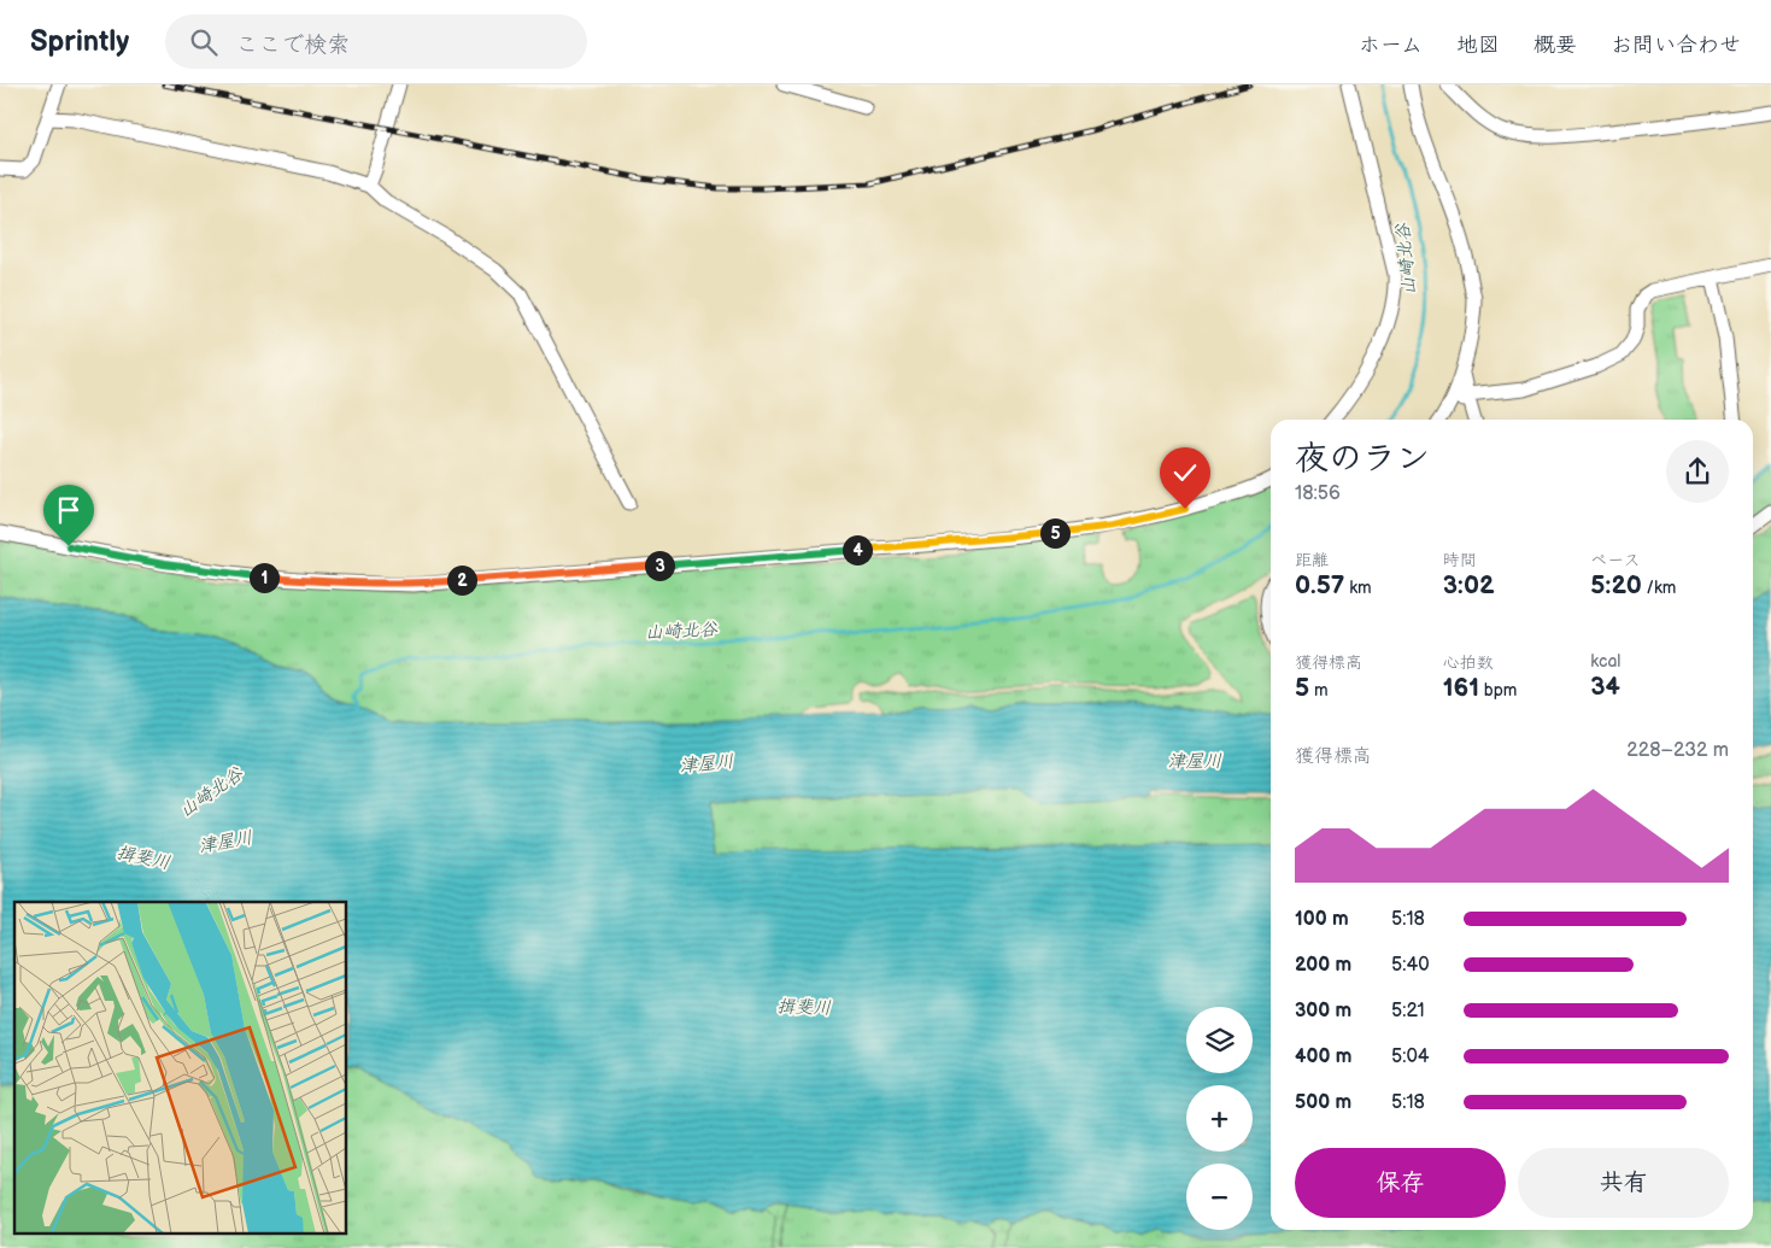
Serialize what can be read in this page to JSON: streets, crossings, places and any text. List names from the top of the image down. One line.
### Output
{"water":["山崎北谷","津屋川","揖斐川"],"page":{"header":"Sprintly","search":"ここで検索","nav":["ホーム","地図","概要","お問い合わせ"],"heading":["夜のラン","18:56"],"pins":["5","4","3","1","2"],"stats":[["距離","0.57 km"],["時間","3:02"],["ペース","5:20 /km"],["獲得標高","5 m"],["心拍数","161 bpm"],["kcal","34"]],"chart":["獲得標高","228–232 m"],"list":[{"name":"100 m","note":"5:18"},{"name":"200 m","note":"5:40"},{"name":"300 m","note":"5:21"},{"name":"400 m","note":"5:04"},{"name":"500 m","note":"5:18"}],"map_buttons":["+","−"],"buttons":["保存","共有"]}}
